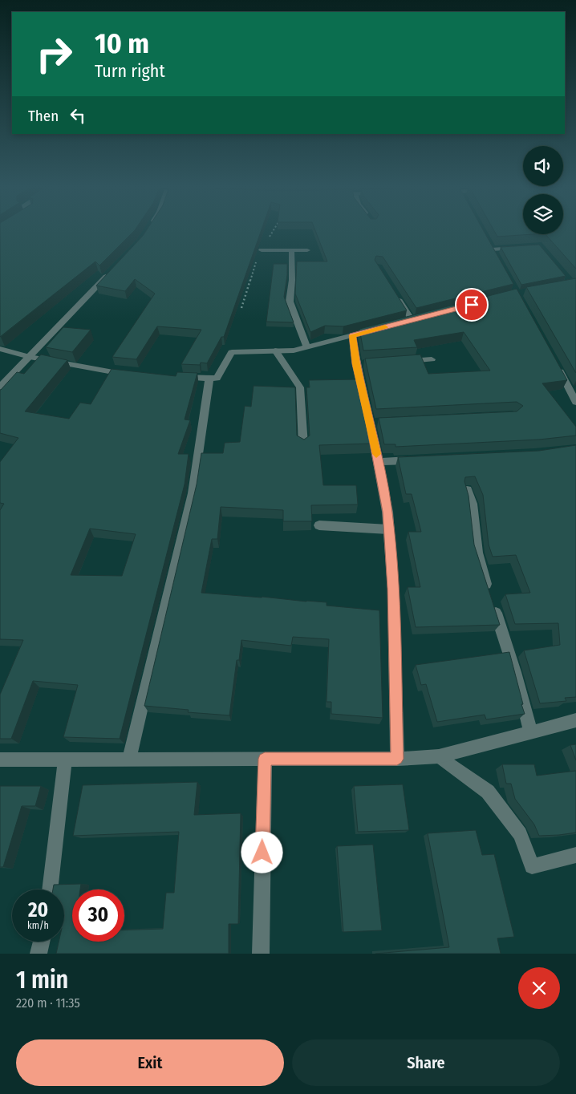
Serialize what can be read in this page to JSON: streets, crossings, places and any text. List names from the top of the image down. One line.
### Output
{"page":{"turn":["10 m","Turn right"],"then":"Then","speed":"20 km/h","limit":"30","heading":["1 min","220 m · 11:35"],"buttons":["Exit","Share"]}}
